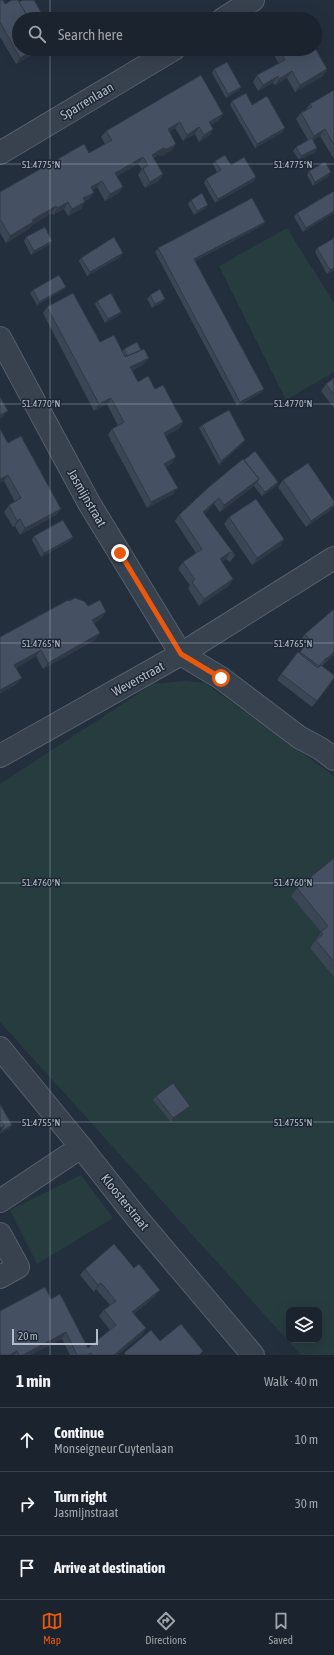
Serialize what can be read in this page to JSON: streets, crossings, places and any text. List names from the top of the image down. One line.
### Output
{"streets":{"street":["Sparrenlaan","Jasmijnstraat","Weverstraat","Kloosterstraat"]},"crossings":[["Jasmijnstraat","Weverstraat"]],"scale_bar":"20 m","page":{"search":"Search here","scale":"20 m","heading":["1 min","Walk · 40 m"],"list":[["Continue","Monseigneur Cuytenlaan","10 m"],["Turn right","Jasmijnstraat","30 m"],"Arrive at destination"],"nav":["Map","Directions","Saved"]},"coordinates":["51.4775°N","51.4770°N","51.4765°N","51.4760°N","51.4755°N"]}
